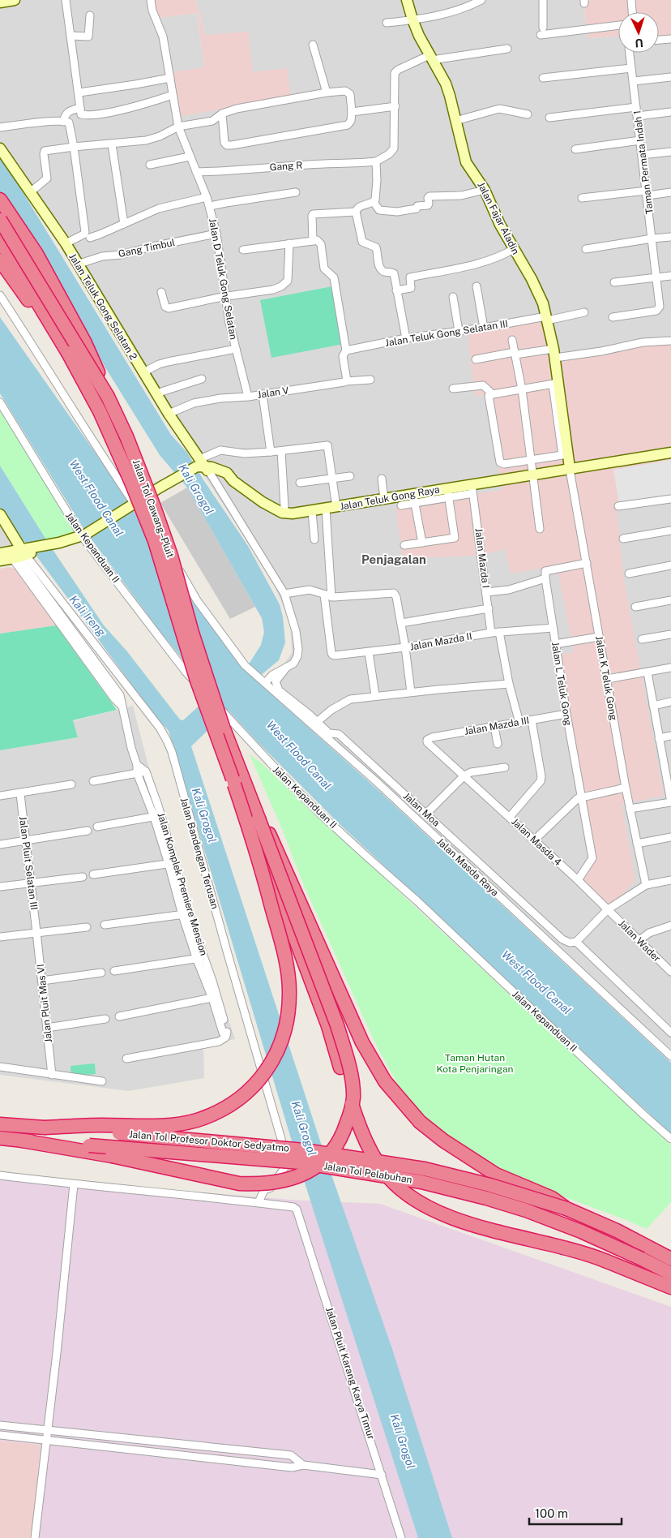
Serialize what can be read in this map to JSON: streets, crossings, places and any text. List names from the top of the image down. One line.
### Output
{"streets":{"highway":["Jalan Tol Cawang–Pluit","Jalan Tol Profesor Doktor Sedyatmo","Jalan Tol Pelabuhan"],"street":["Taman Permata Indah 1","Gang R","Jalan Fajar Aladin","Gang Timbul","Jalan D Teluk Gong Selatan","Jalan Teluk Gong Selatan 2","Jalan Teluk Gong Selatan III","Jalan V","Jalan Teluk Gong Raya","Jalan Kepanduan II","Jalan Mazda I","Jalan Mazda II","Jalan K Teluk Gong","Jalan L Teluk Gong","Jalan Mazda III","Jalan Moa","Jalan Masda 4","Jalan Bandengan Terusan","Jalan Pluit Selatan III","Jalan Masda Raya","Jalan Komplek Premiere Mension","Jalan Wader","Jalan Pluit Mas VI","Jalan Pluit Karang Karya Timur"]},"crossings":[["Gang R","Jalan D Teluk Gong Selatan"],["Jalan Fajar Aladin","Jalan Teluk Gong Selatan III"],["Jalan Fajar Aladin","Jalan Teluk Gong Raya"],["Jalan Fajar Aladin","Jalan K Teluk Gong"],["Gang Timbul","Jalan D Teluk Gong Selatan"],["Gang Timbul","Jalan Teluk Gong Selatan 2"],["Jalan D Teluk Gong Selatan","Jalan V"],["Jalan Teluk Gong Selatan 2","Jalan V"],["Jalan Teluk Gong Selatan 2","Jalan Teluk Gong Raya"],["Jalan Teluk Gong Raya","Jalan Mazda I"],["Jalan Teluk Gong Raya","Jalan K Teluk Gong"],["Jalan Mazda I","Jalan Mazda II"],["Jalan Mazda I","Jalan Mazda III"],["Jalan Mazda II","Jalan L Teluk Gong"],["Jalan L Teluk Gong","Jalan Mazda III"],["Jalan L Teluk Gong","Jalan Masda 4"],["Jalan Mazda III","Jalan Masda 4"],["Jalan Masda 4","Jalan Wader"],["Jalan Bandengan Terusan","Jalan Komplek Premiere Mension"],["Jalan Bandengan Terusan","Jalan Pluit Karang Karya Timur"],["Jalan Pluit Selatan III","Jalan Pluit Mas VI"]],"districts":["Penjagalan"],"water":["Kali Grogol","West Flood Canal","Kali Ireng"],"parks":["Taman Hutan Kota Penjaringan"],"scale_bar":"100 m","north":"bottom"}
